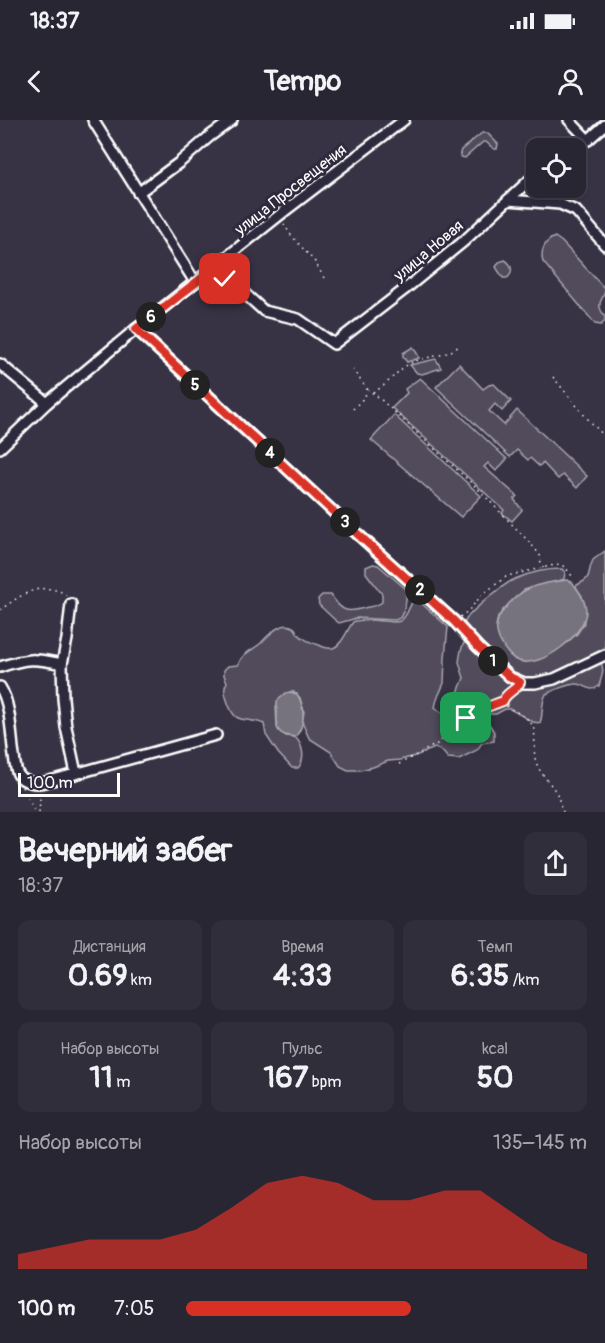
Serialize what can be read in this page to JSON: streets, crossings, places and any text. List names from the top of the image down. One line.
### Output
{"streets":{"street":["улица Просвещения","улица Новая"]},"crossings":[["улица Просвещения","улица Новая"]],"scale_bar":"100 m","page":{"status":"18:37","header":"Tempo","pins":["6","5","4","3","2","1"],"scale":"100 m","heading":["Вечерний забег","18:37"],"stats":[["Дистанция","0.69 km"],["Время","4:33"],["Темп","6:35 /km"],["Набор высоты","11 m"],["Пульс","167 bpm"],["kcal","50"]],"chart":["Набор высоты","135–145 m"],"list":[{"name":"100 m","note":"7:05"}]}}
